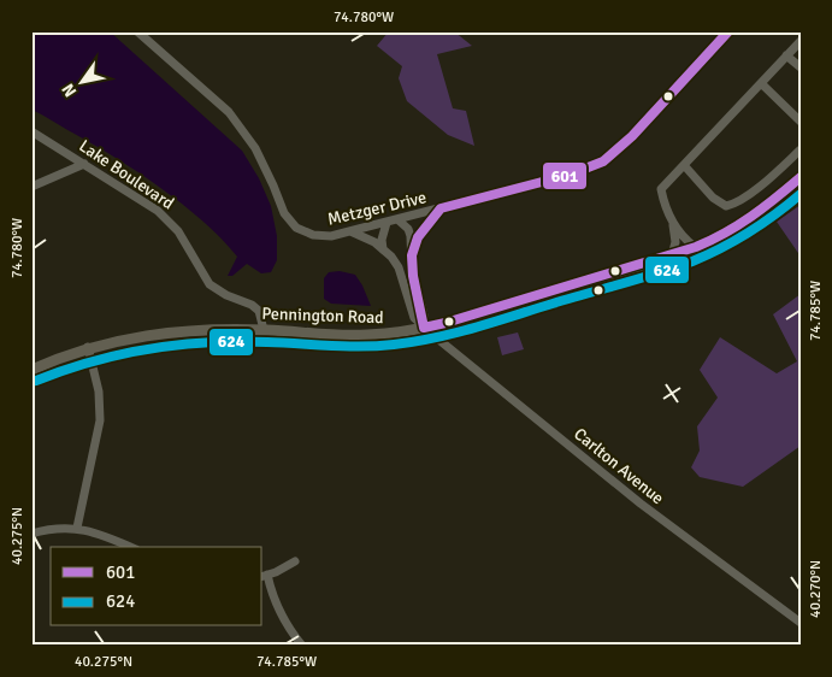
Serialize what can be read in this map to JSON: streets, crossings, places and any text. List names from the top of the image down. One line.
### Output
{"streets":{"main road":["Pennington Road"],"street":["Lake Boulevard","Metzger Drive","Carlton Avenue"]},"crossings":[["Lake Boulevard","Pennington Road"],["Pennington Road","Carlton Avenue"]],"lines":["transit line 601","transit line 624"],"legend":["601","624"],"north":"bottom left","coordinates":["74.780°W","74.785°W","40.275°N","40.270°N"]}
